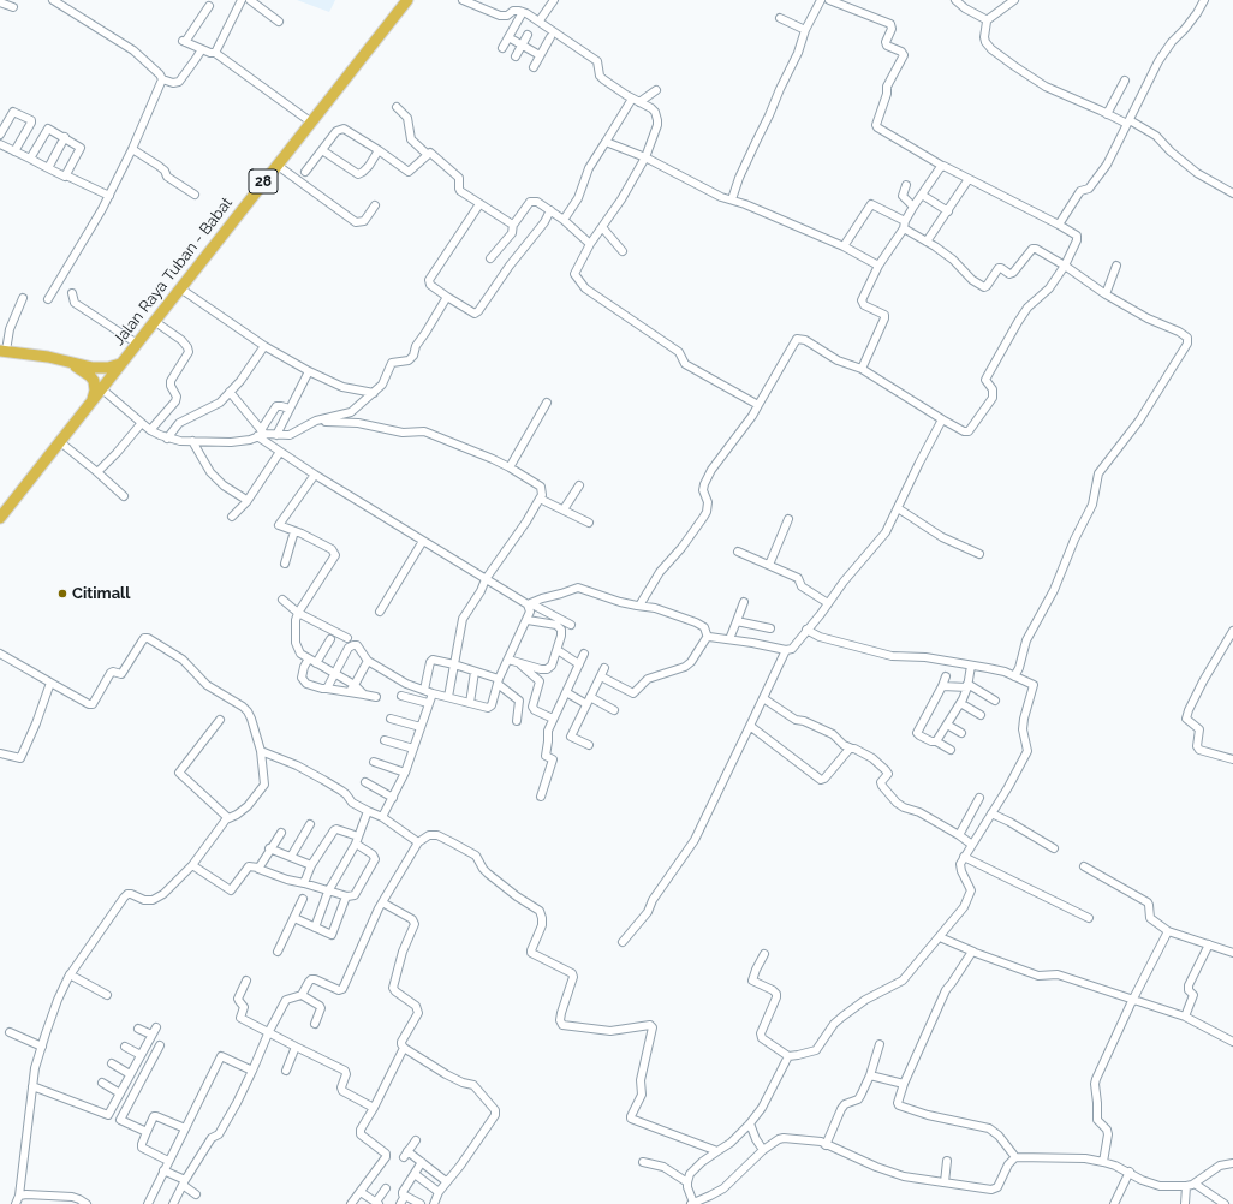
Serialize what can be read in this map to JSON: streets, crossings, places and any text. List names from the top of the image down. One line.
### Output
{"streets":{"highway":["28","Jalan Raya Tuban - Babat"]},"crossings":[["28","Jalan Raya Tuban - Babat"]],"places":["Citimall"]}
